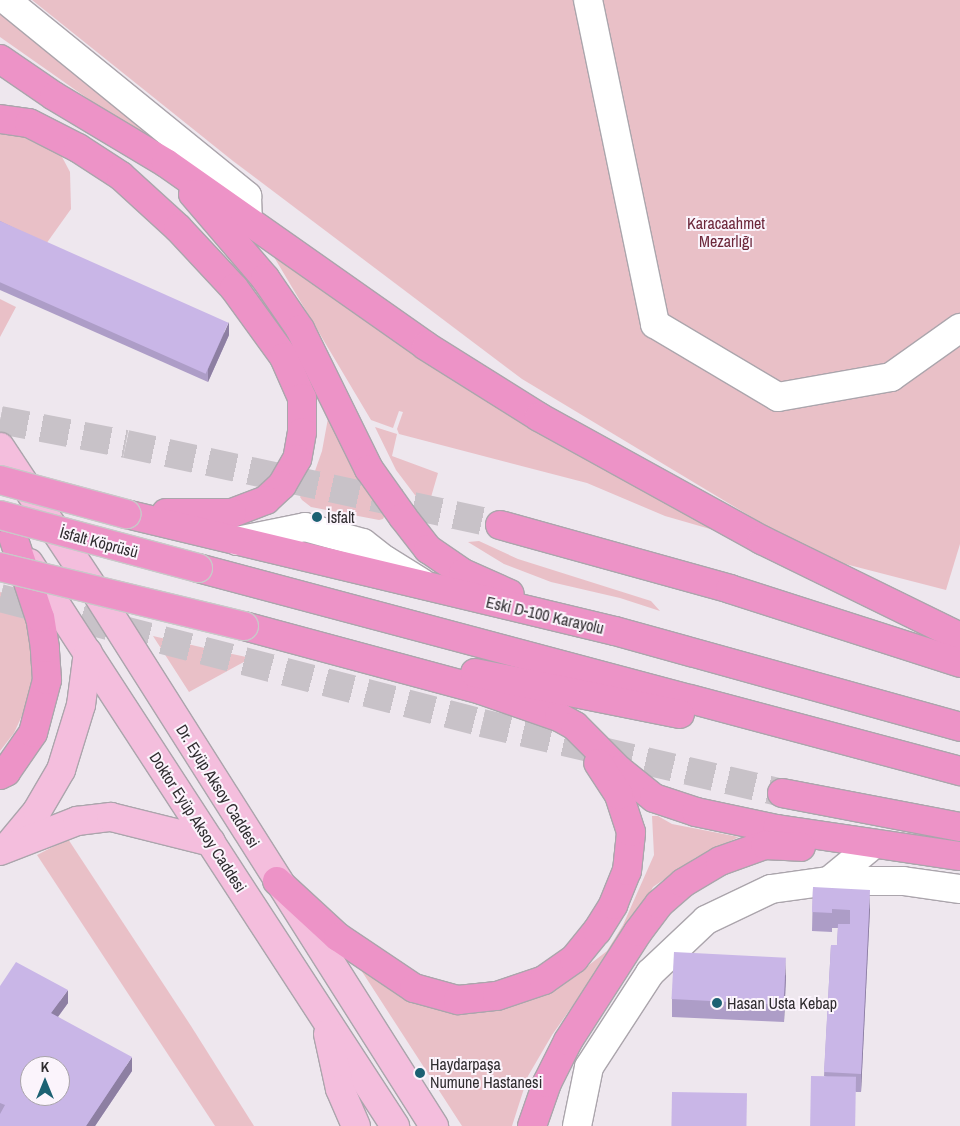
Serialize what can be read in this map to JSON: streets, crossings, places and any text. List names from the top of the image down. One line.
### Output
{"streets":{"highway":["İsfalt Köprüsü","Eski D-100 Karayolu"],"main road":["Dr. Eyüp Aksoy Caddesi","Doktor Eyüp Aksoy Caddesi"]},"crossings":[["İsfalt Köprüsü","Doktor Eyüp Aksoy Caddesi"]],"parks":["Karacaahmet Mezarlığı"],"places":["İsfalt","Hasan Usta Kebap","Haydarpaşa Numune Hastanesi"],"north":"top"}
